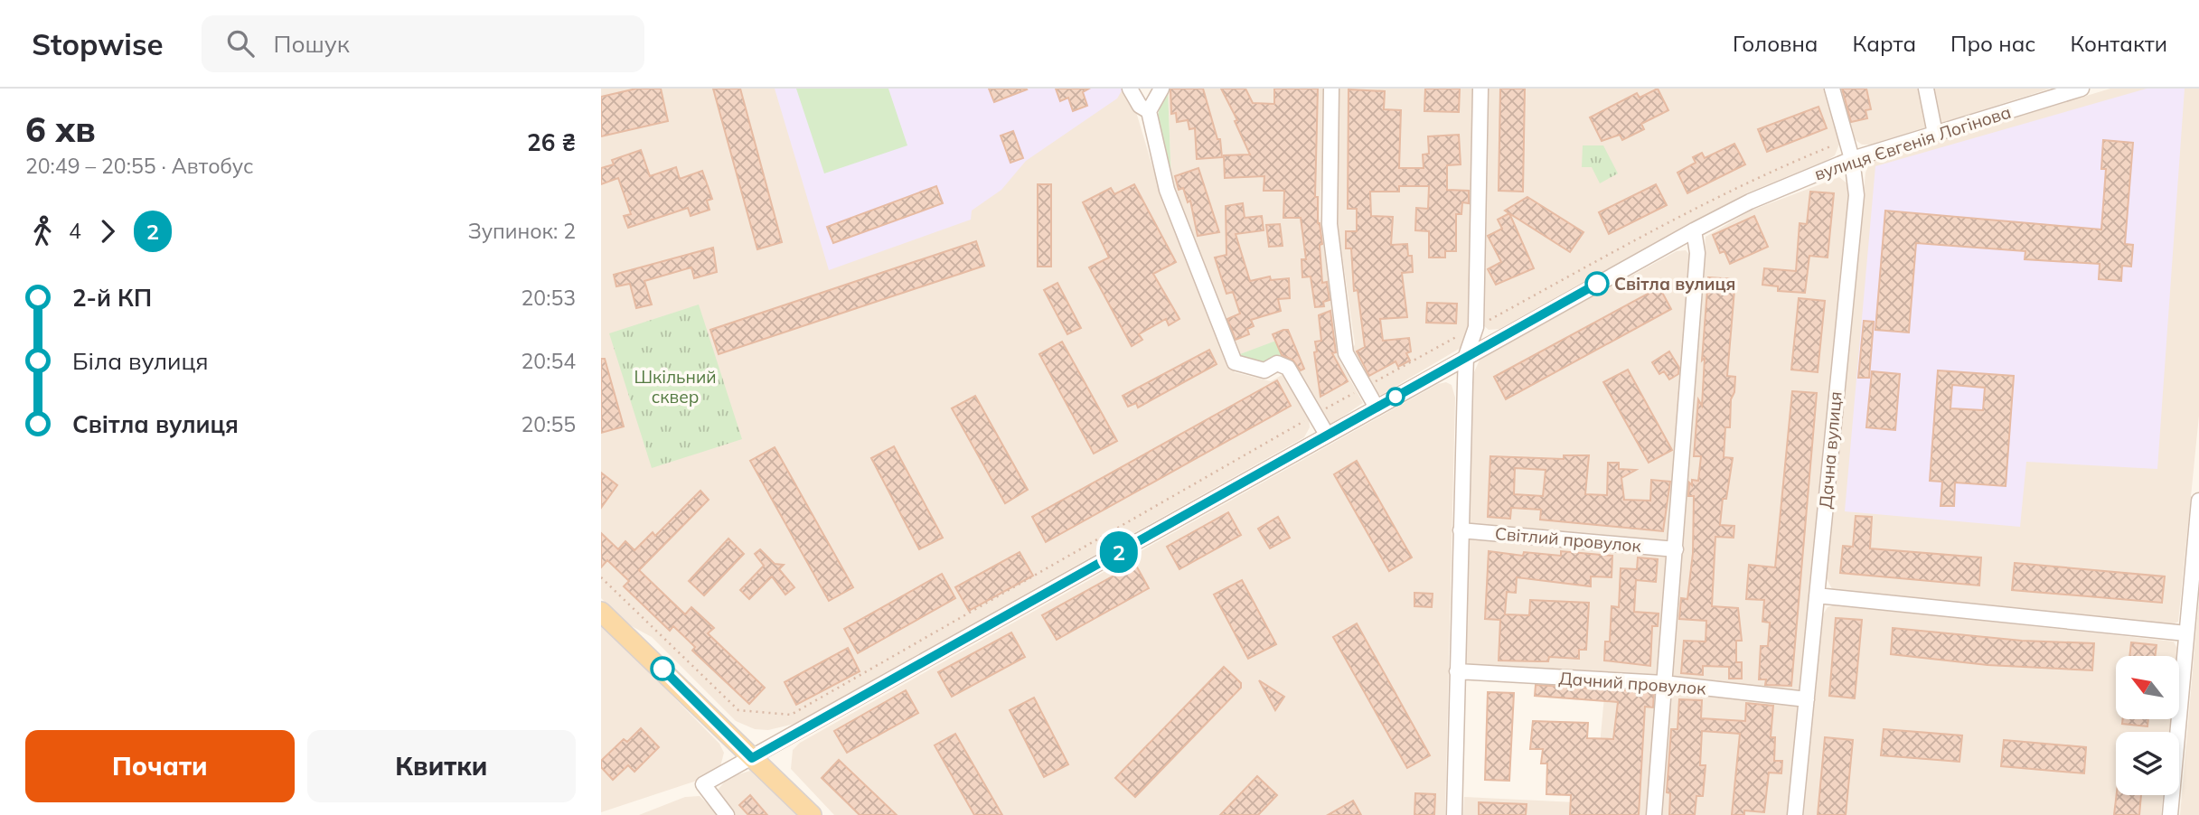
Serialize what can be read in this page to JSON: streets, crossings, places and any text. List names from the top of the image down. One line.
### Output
{"streets":{"street":["вулиця Євгенія Логінова","Дачна вулиця","Світлий провулок","Дачний провулок"]},"crossings":[["вулиця Євгенія Логінова","Дачна вулиця"],["Дачна вулиця","Дачний провулок"]],"parks":["Шкільний сквер"],"places":["Світла вулиця"],"lines":["bus line 2"],"north":"top left","page":{"header":"Stopwise","search":"Пошук","nav":["Головна","Карта","Про нас","Контакти"],"heading":["6 хв","20:49 – 20:55 · Автобус","26 ₴"],"on_map":"2","legs":["4","2","Зупинок: 2"],"list":[{"name":"2-й КП","value":"20:53"},{"name":"Біла вулиця","value":"20:54"},{"name":"Світла вулиця","value":"20:55"}],"buttons":["Почати","Квитки"]}}
